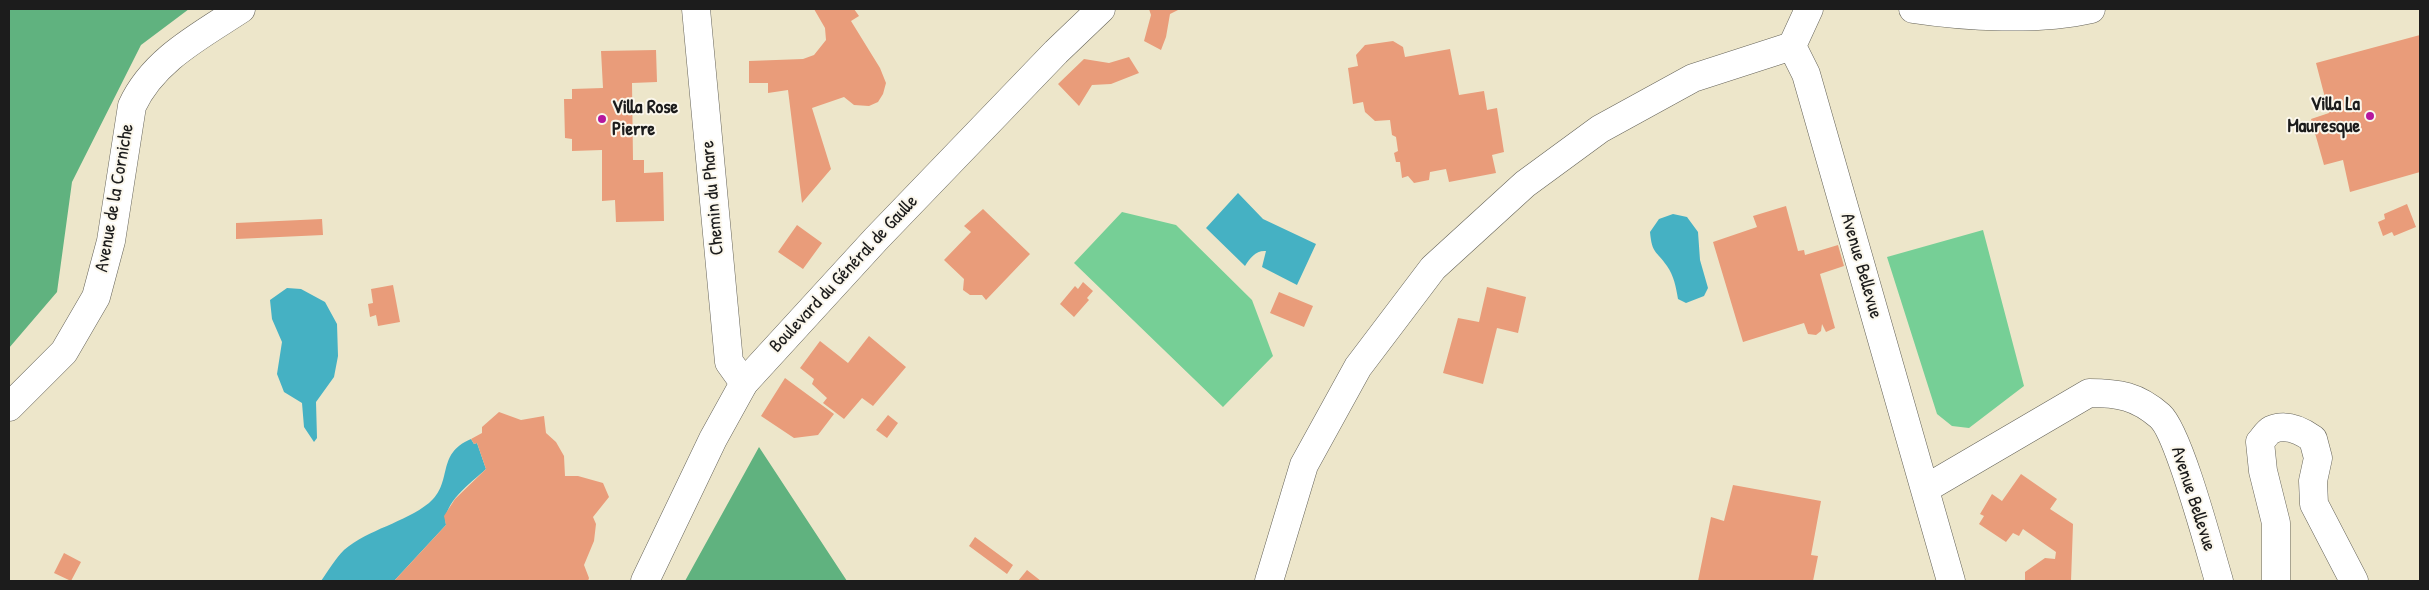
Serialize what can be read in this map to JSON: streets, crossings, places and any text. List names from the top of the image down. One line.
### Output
{"streets":{"street":["Avenue de la Corniche","Chemin du Phare","Avenue Bellevue","Boulevard du Général de Gaulle"]},"crossings":[["Chemin du Phare","Boulevard du Général de Gaulle"]],"places":["Villa La Mauresque","Villa Rose Pierre"]}
